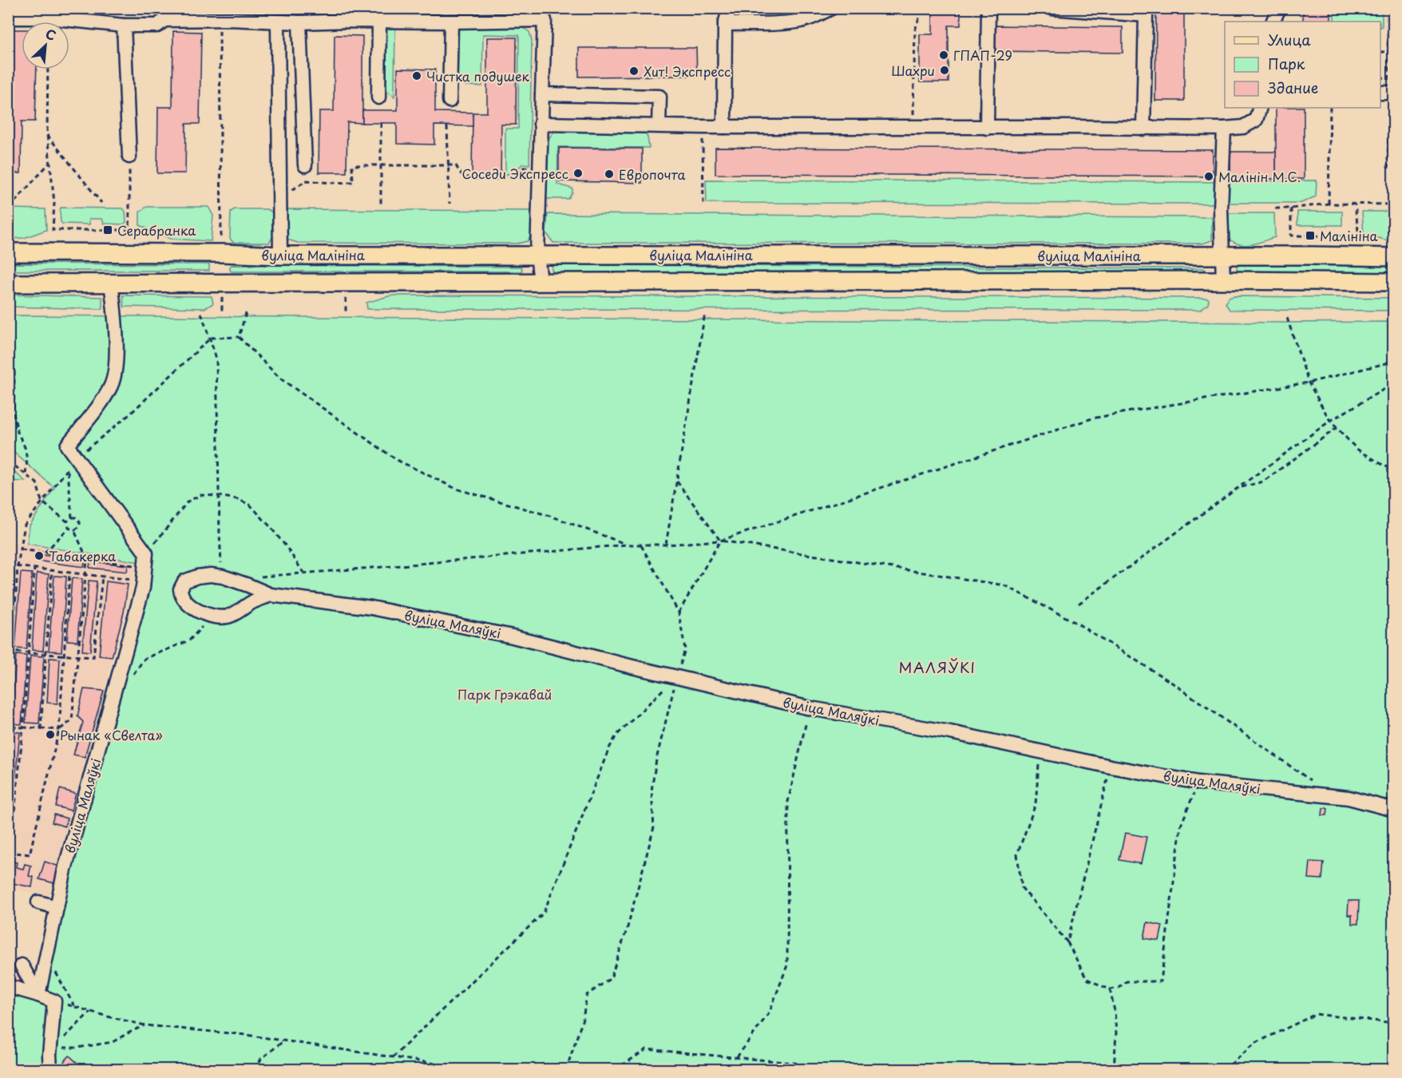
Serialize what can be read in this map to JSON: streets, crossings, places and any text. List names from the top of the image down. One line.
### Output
{"streets":{"main road":["вуліца Малініна"],"street":["вуліца Маляўкі"]},"districts":["МАЛЯЎКІ"],"parks":["Парк Грэкавай"],"places":{"other":["ГПАП-29","Шахри","Хит! Экспресс","Чистка подушек","Соседи Экспресс","Европочта","Малінін М.С.","Табакерка","Рынак «Свелта»"],"transit":["Серабранка","Малініна"]},"legend":["Улица","Парк","Здание"],"north":"top right"}
